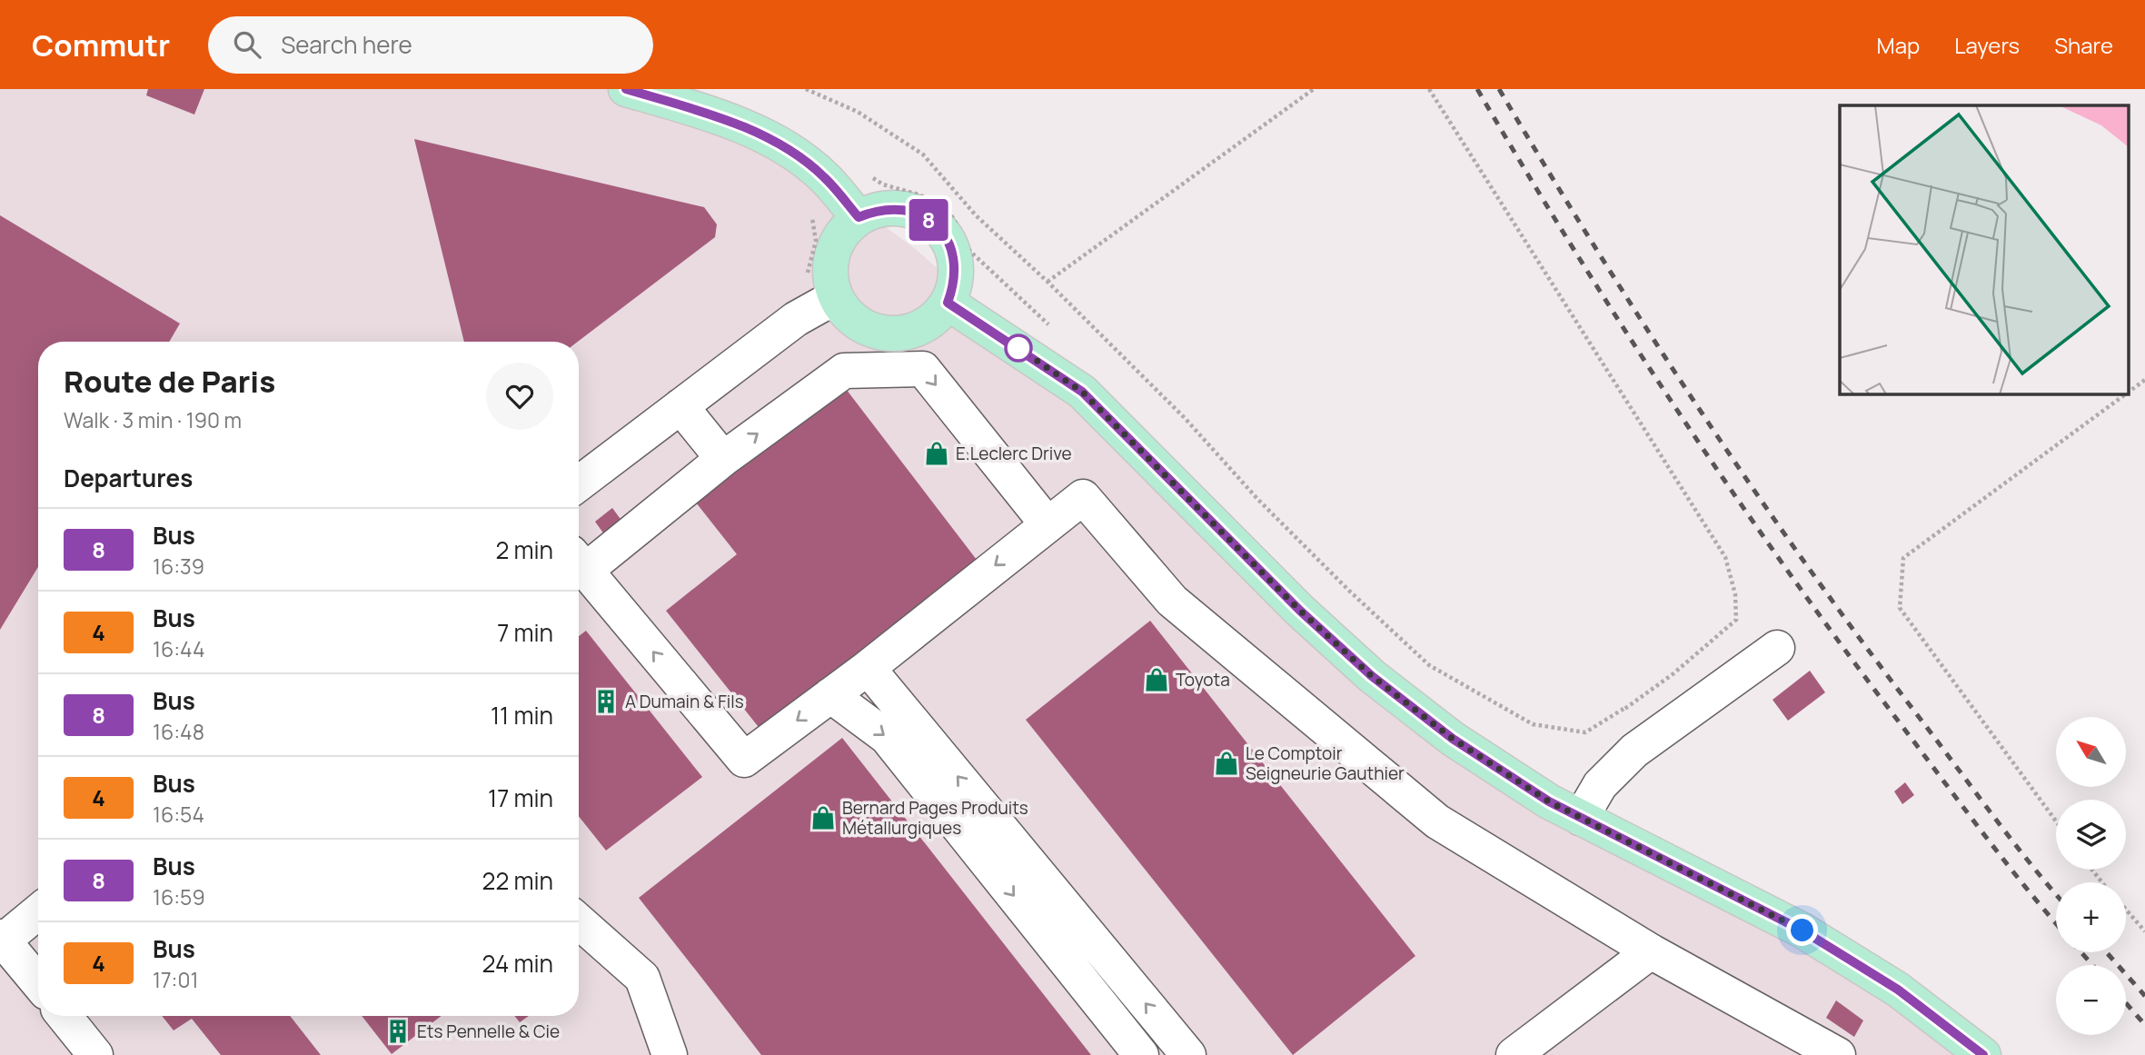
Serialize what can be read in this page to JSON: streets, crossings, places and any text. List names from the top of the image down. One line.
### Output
{"places":{"shop":["E.Leclerc Drive","Toyota","Le Comptoir Seigneurie Gauthier","Bernard Pages Produits Métallurgiques"],"building":["A Dumain & Fils","Ets Pennelle & Cie"]},"lines":["bus line 8"],"north":"top left","page":{"header":"Commutr","search":"Search here","nav":["Map","Layers","Share"],"on_map":"8","heading":[["Route de Paris","Walk · 3 min · 190 m"],"Departures"],"list":[{"mark":"8","name":"Bus","note":"16:39","value":"2 min"},{"mark":"4","name":"Bus","note":"16:44","value":"7 min"},{"mark":"8","name":"Bus","note":"16:48","value":"11 min"},{"mark":"4","name":"Bus","note":"16:54","value":"17 min"},{"mark":"8","name":"Bus","note":"16:59","value":"22 min"},{"mark":"4","name":"Bus","note":"17:01","value":"24 min"}],"map_buttons":["+","−"]}}
